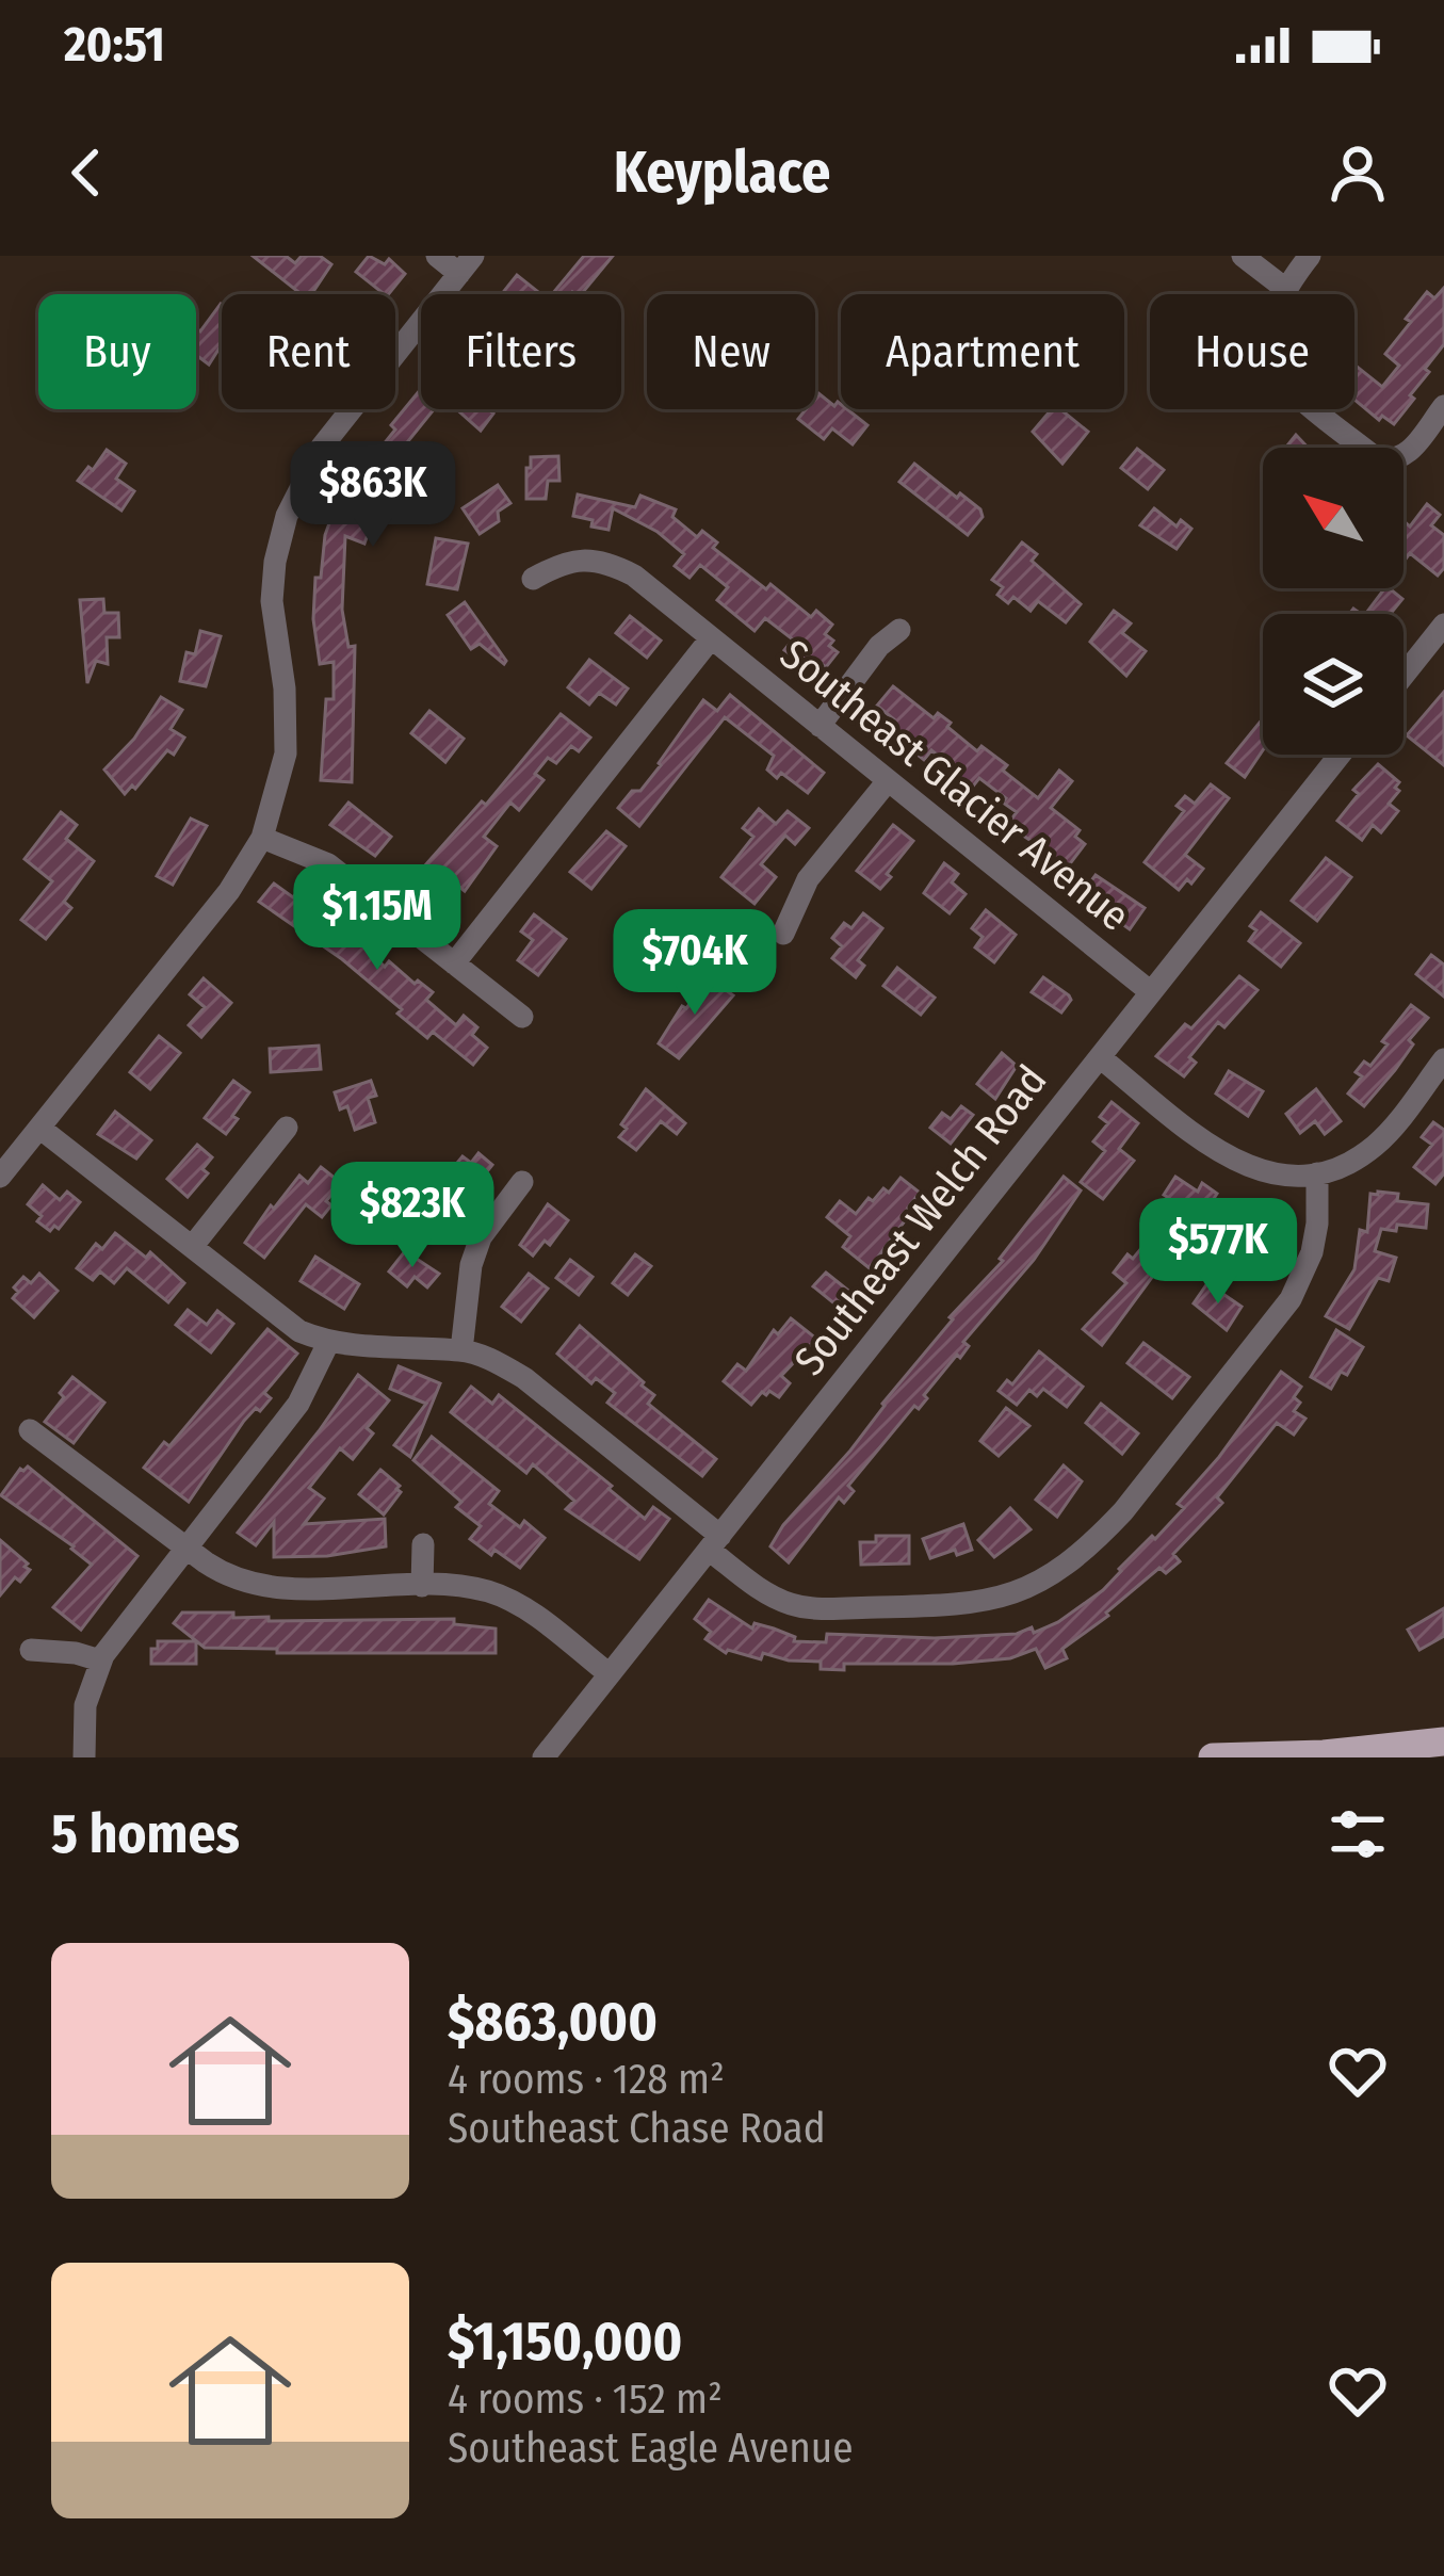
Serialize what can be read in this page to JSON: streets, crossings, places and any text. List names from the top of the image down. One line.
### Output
{"streets":{"street":["Southeast Glacier Avenue","Southeast Welch Road"]},"crossings":[["Southeast Glacier Avenue","Southeast Welch Road"]],"north":"top left","page":{"status":"20:51","header":"Keyplace","chip":["Buy","Rent","Filters","New","Apartment","House"],"price":["$863K","$1.15M","$704K","$823K","$577K"],"heading":"5 homes","list":[{"name":"$863,000","note":"4 rooms · 128 m² · Southeast Chase Road"},{"name":"$1,150,000","note":"4 rooms · 152 m² · Southeast Eagle Avenue"}]}}
